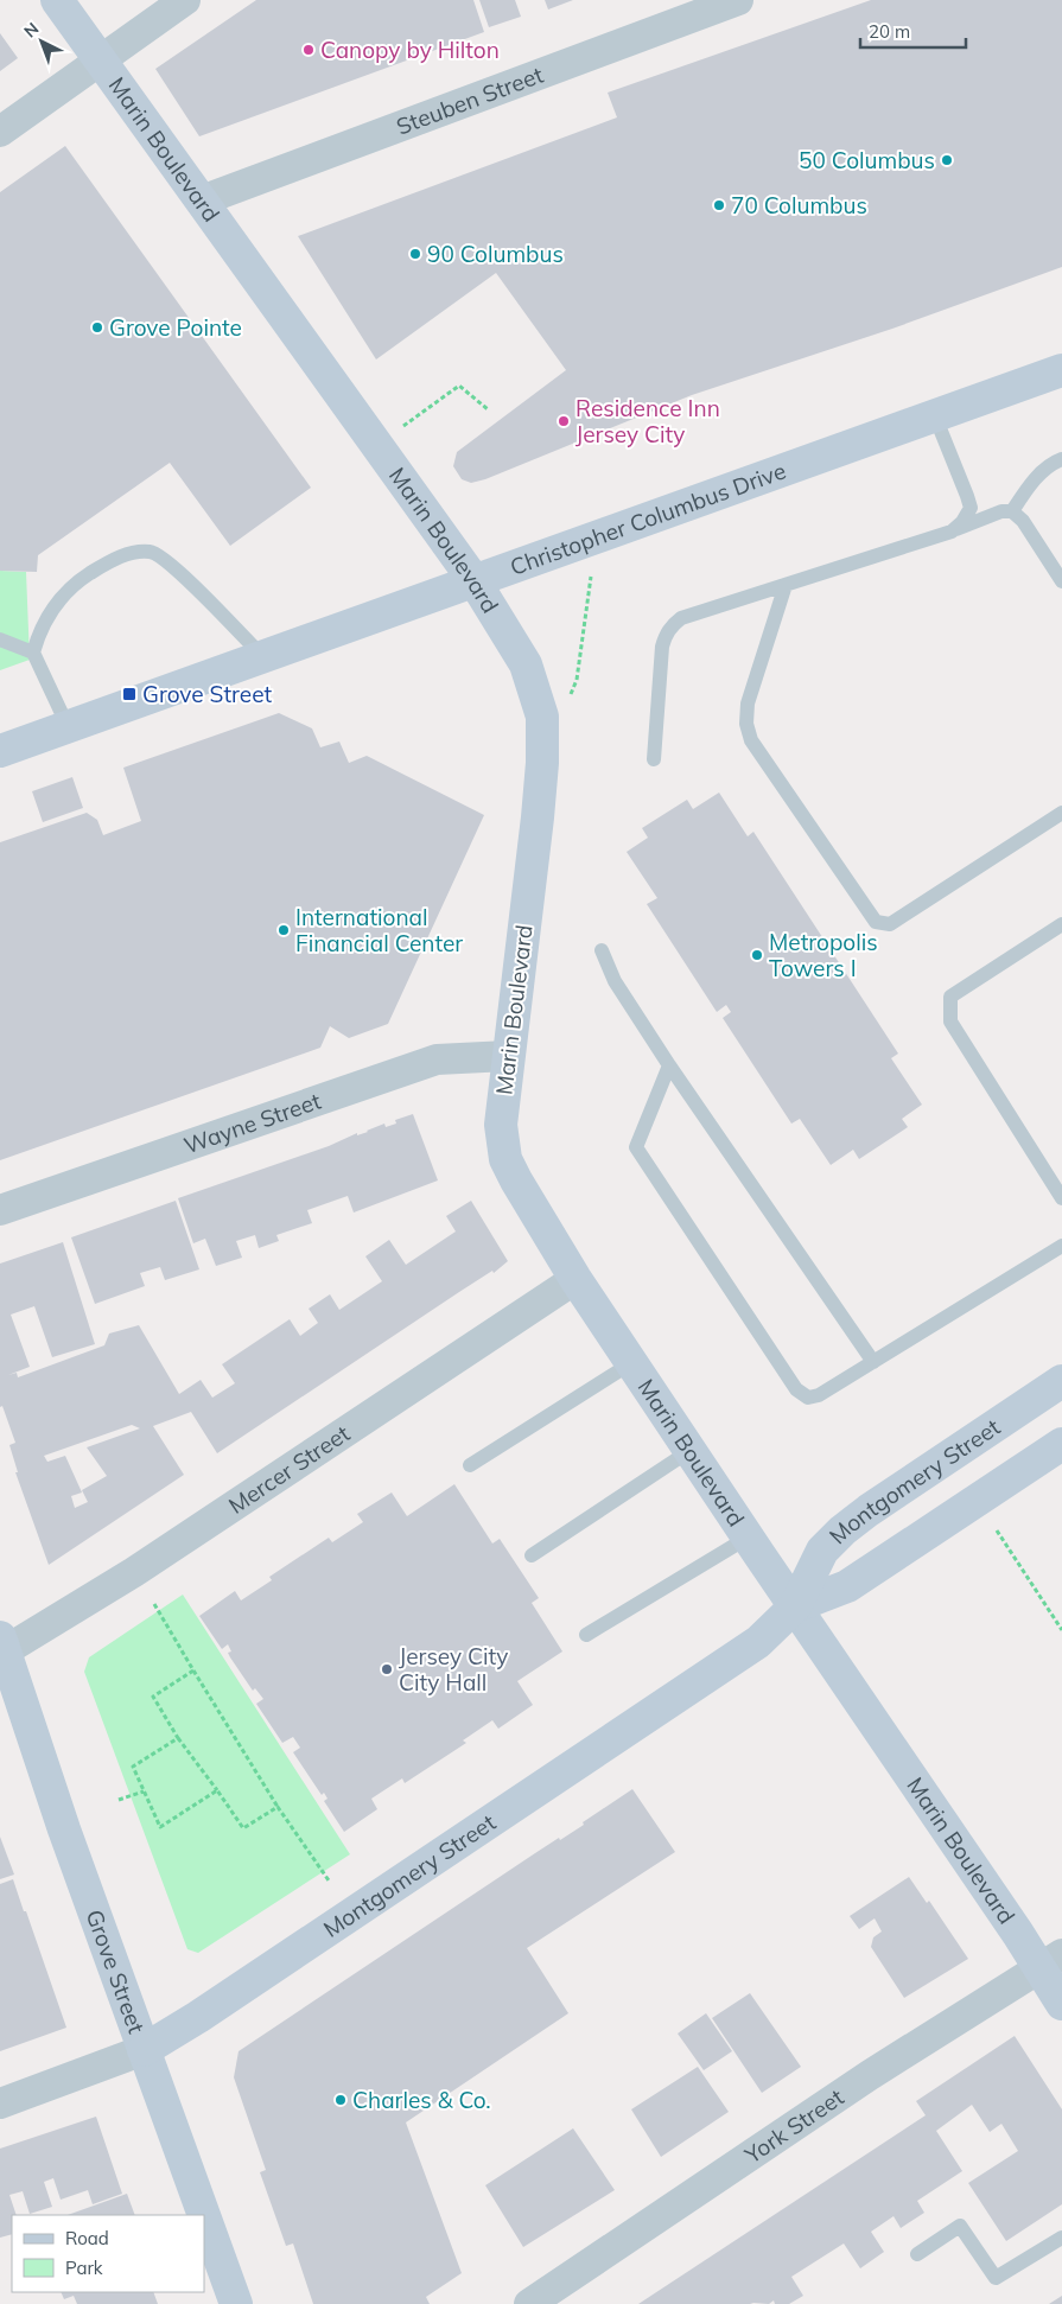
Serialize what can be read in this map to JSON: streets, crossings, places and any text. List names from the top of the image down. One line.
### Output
{"streets":{"main road":["Marin Boulevard","Christopher Columbus Drive","Montgomery Street","Grove Street"],"street":["Steuben Street","Wayne Street","Mercer Street","York Street"]},"crossings":[["Steuben Street","Marin Boulevard"],["Marin Boulevard","Christopher Columbus Drive"],["Marin Boulevard","Wayne Street"],["Marin Boulevard","Mercer Street"],["Marin Boulevard","Montgomery Street"],["Marin Boulevard","York Street"],["Mercer Street","Grove Street"],["Montgomery Street","Grove Street"]],"places":{"other":["Canopy by Hilton","50 Columbus","70 Columbus","90 Columbus","Grove Pointe","Residence Inn Jersey City","International Financial Center","Metropolis Towers I","Jersey City City Hall","Charles & Co."],"transit":["Grove Street"]},"legend":["Road","Park"],"scale_bar":"20 m","north":"top left"}
